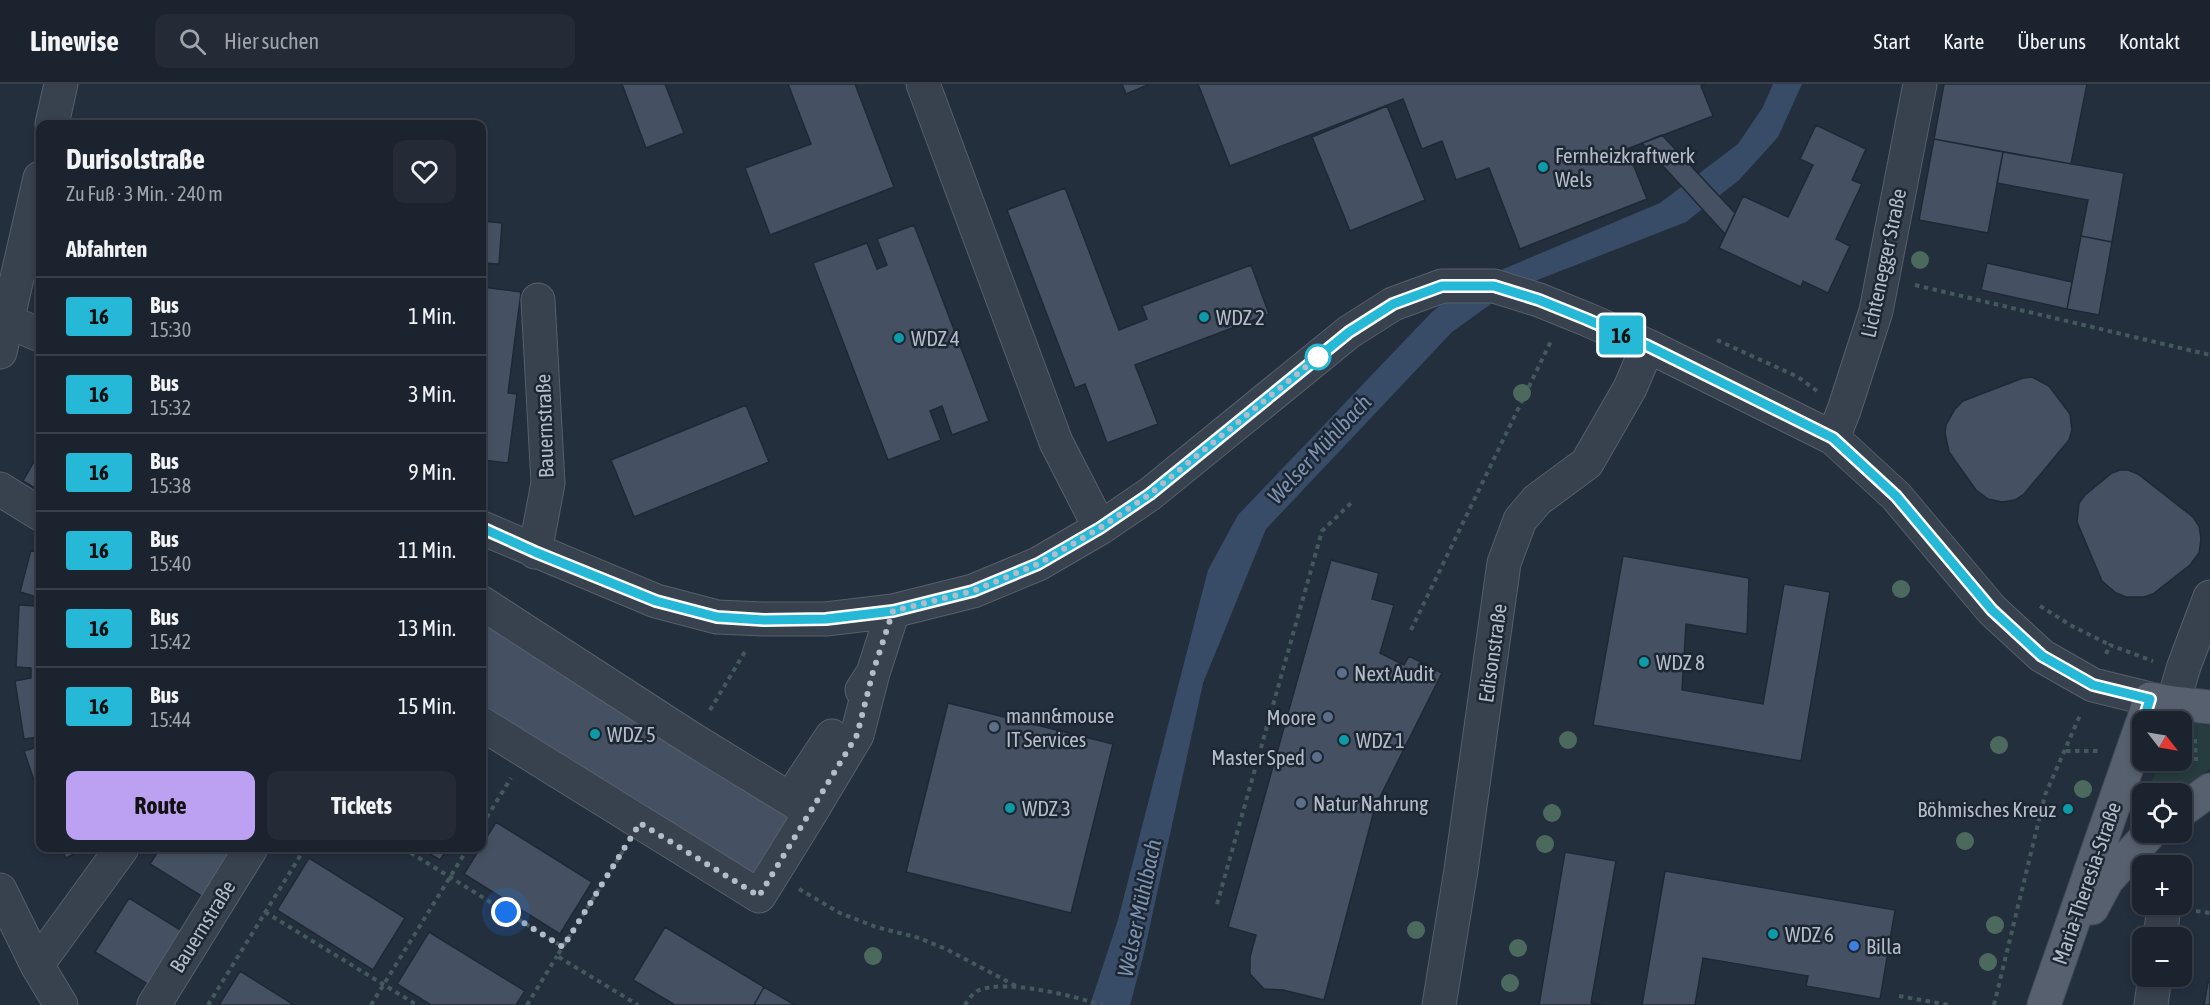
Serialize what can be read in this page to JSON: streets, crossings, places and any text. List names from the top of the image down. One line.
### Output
{"streets":{"main road":["Maria-Theresia-Straße"],"street":["Lichtenegger Straße","Bauernstraße","Edisonstraße"]},"water":["Welser Mühlbach"],"places":["Fernheizkraftwerk Wels","WDZ 2","WDZ 4","WDZ 8","Next Audit","Moore","mann&mouse IT Services","WDZ 5","WDZ 1","Master Sped","Natur Nahrung","WDZ 3","Böhmisches Kreuz","WDZ 6","Billa"],"lines":["bus line 16"],"north":"bottom right","page":{"header":"Linewise","search":"Hier suchen","nav":["Start","Karte","Über uns","Kontakt"],"on_map":"16","heading":[["Durisolstraße","Zu Fuß · 3 Min. · 240 m"],"Abfahrten"],"list":[{"mark":"16","name":"Bus","note":"15:30","value":"1 Min."},{"mark":"16","name":"Bus","note":"15:32","value":"3 Min."},{"mark":"16","name":"Bus","note":"15:38","value":"9 Min."},{"mark":"16","name":"Bus","note":"15:40","value":"11 Min."},{"mark":"16","name":"Bus","note":"15:42","value":"13 Min."},{"mark":"16","name":"Bus","note":"15:44","value":"15 Min."}],"map_buttons":["+","−"],"buttons":["Route","Tickets"]}}
